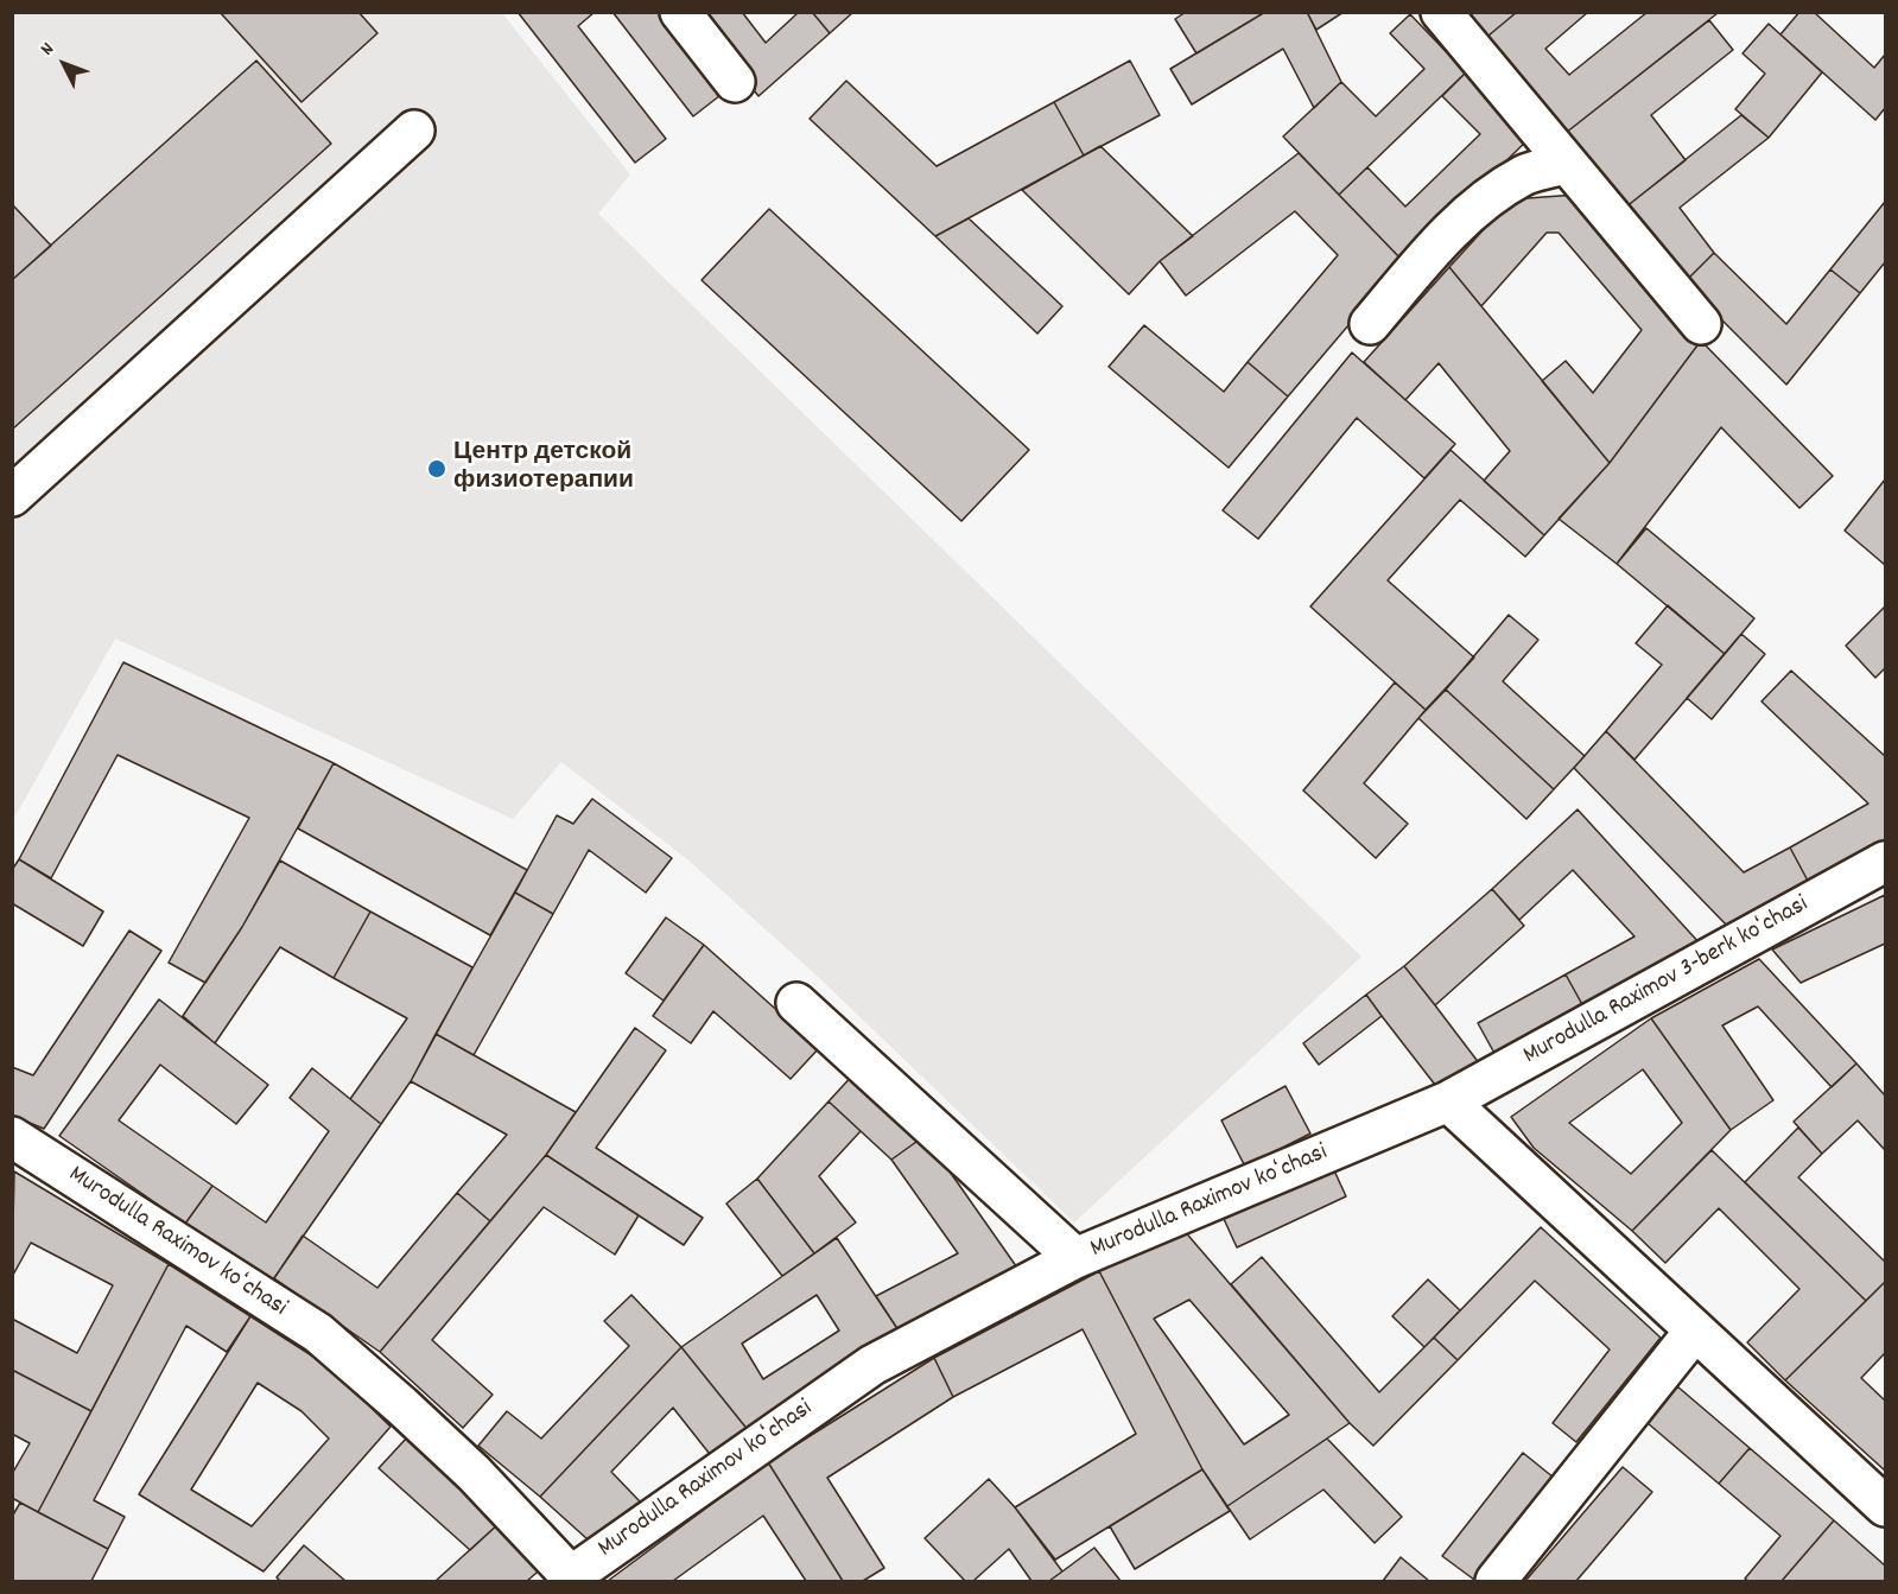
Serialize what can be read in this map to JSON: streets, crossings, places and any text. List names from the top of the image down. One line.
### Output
{"streets":{"street":["Murodulla Raximov 3-berk koʻchasi","Murodulla Raximov koʻchasi"]},"crossings":[["Murodulla Raximov 3-berk koʻchasi","Murodulla Raximov koʻchasi"]],"places":["Центр детской физиотерапии"],"north":"top left"}
